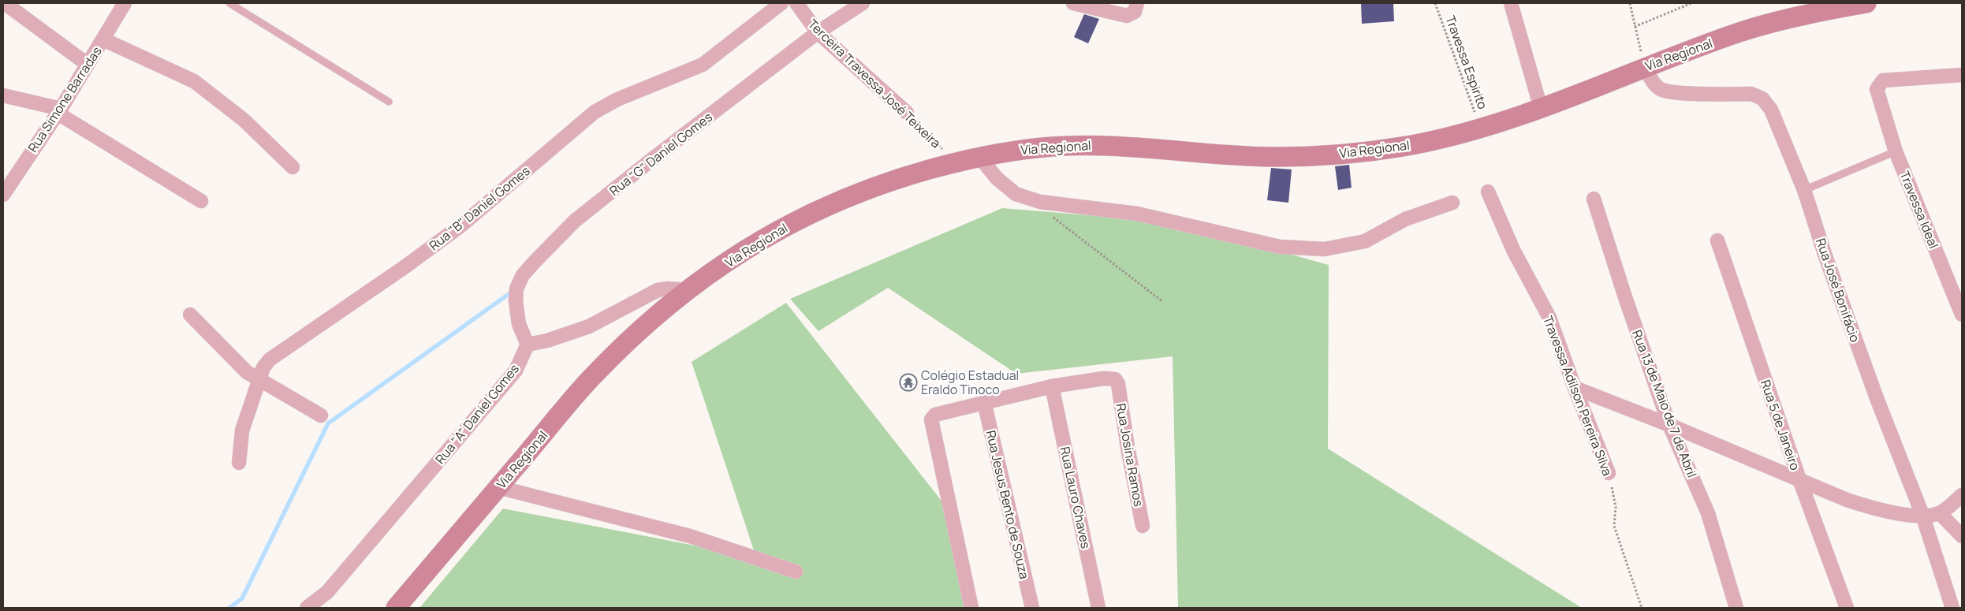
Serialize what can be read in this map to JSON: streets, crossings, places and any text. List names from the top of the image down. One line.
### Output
{"streets":{"main road":["Via Regional"],"street":["Terceira Travessa José Teixeira","Rua Simone Barradas","Rua \"G\" Daniel Gomes","Rua \"B\" Daniel Gomes","Travessa Ideal","Rua José Bonifácio","Travessa Adilson Pereira Silva","Rua 13 de Maio de 7 de Abril","Rua \"A\" Daniel Gomes","Rua 5 de Janeiro","Rua Josina Ramos","Rua Lauro Chaves","Rua Jesus Bento de Souza"],"path":["Travessa Espirito"]},"crossings":[["Via Regional","Travessa Espirito"],["Via Regional","Terceira Travessa José Teixeira"],["Via Regional","Rua José Bonifácio"],["Terceira Travessa José Teixeira","Rua \"G\" Daniel Gomes"],["Rua \"G\" Daniel Gomes","Rua \"A\" Daniel Gomes"],["Rua Josina Ramos","Rua Lauro Chaves"]],"places":{"temple":["Colégio Estadual Eraldo Tinoco"]}}
